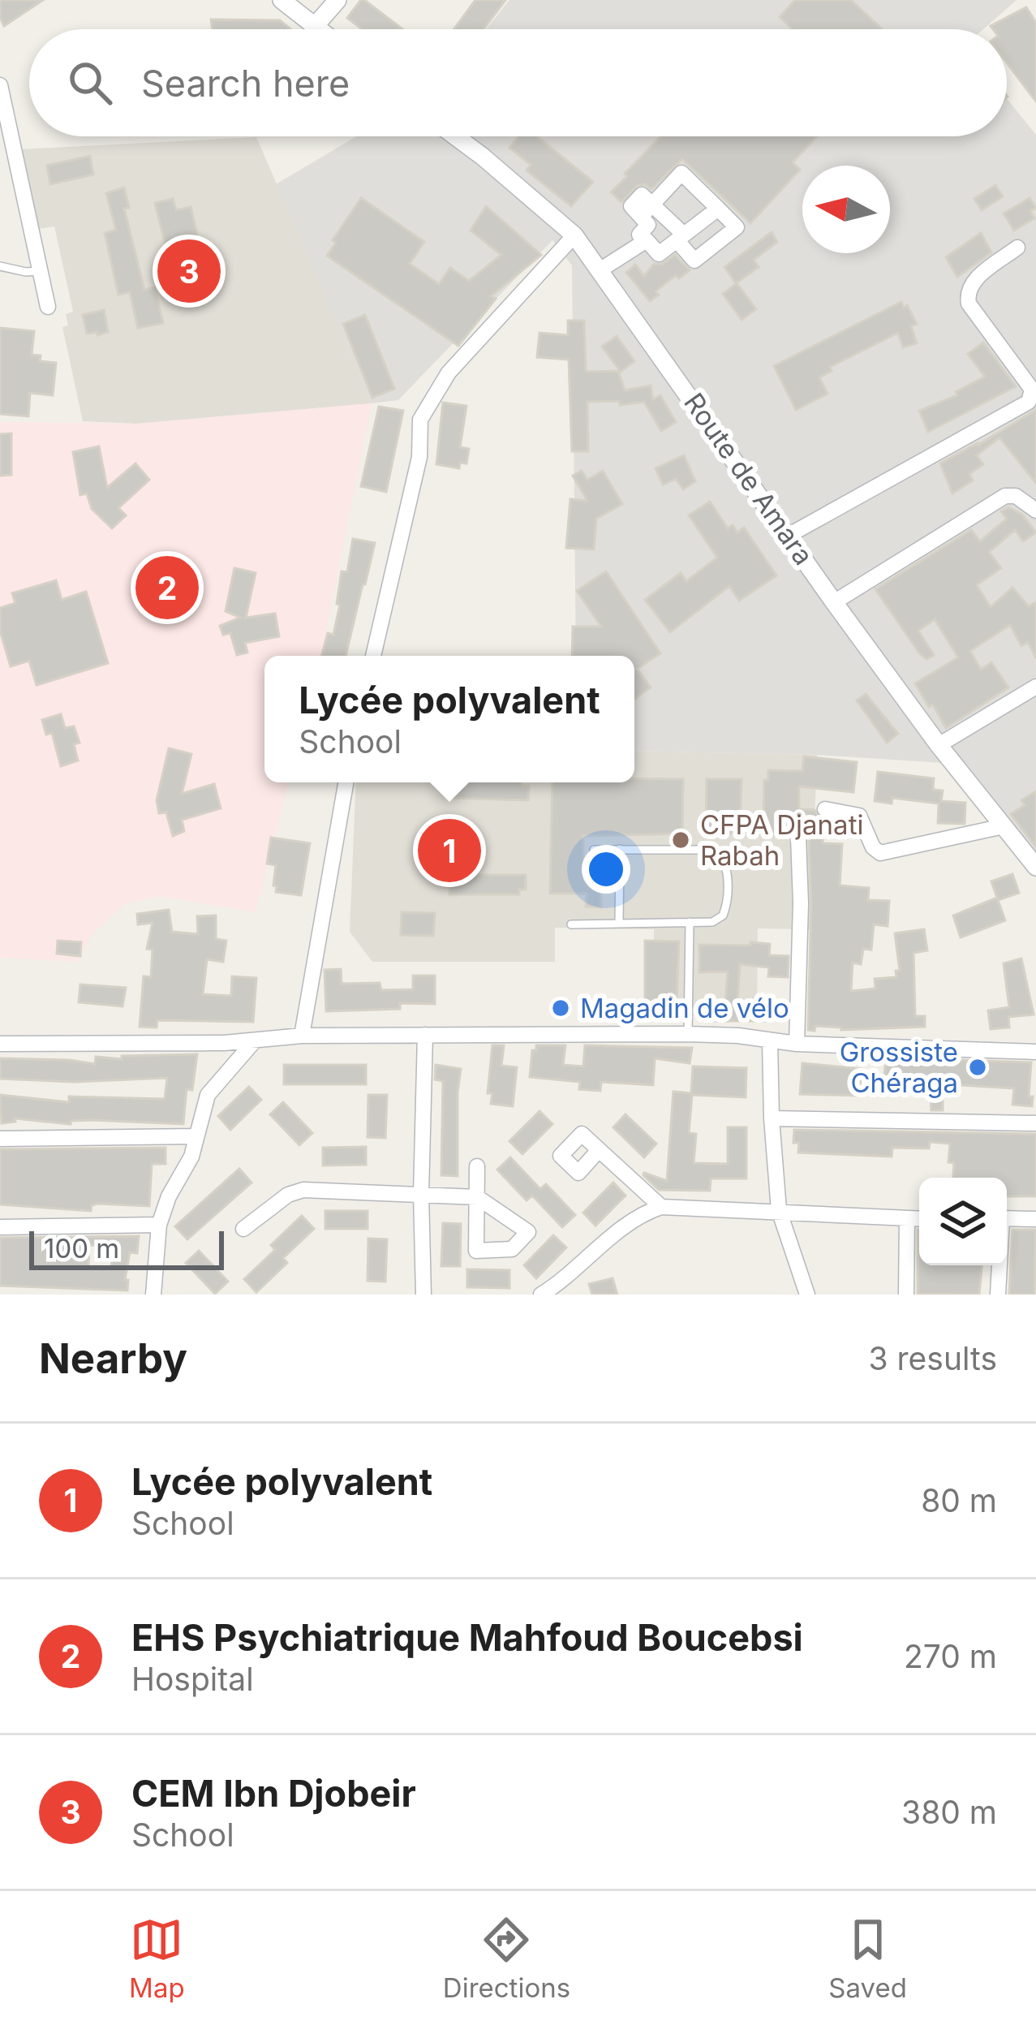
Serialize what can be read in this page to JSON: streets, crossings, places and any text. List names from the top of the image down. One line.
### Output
{"streets":{"street":["Route de Amara"]},"places":["CFPA Djanati Rabah","Magadin de vélo","Grossiste Chéraga"],"scale_bar":"100 m","north":"left","page":{"search":"Search here","pins":["3","2","1"],"popup":["Lycée polyvalent","School"],"scale":"100 m","heading":["Nearby","3 results"],"list":[{"mark":"1","name":"Lycée polyvalent","note":"School","value":"80 m"},{"mark":"2","name":"EHS Psychiatrique Mahfoud Boucebsi","note":"Hospital","value":"270 m"},{"mark":"3","name":"CEM Ibn Djobeir","note":"School","value":"380 m"}],"nav":["Map","Directions","Saved"]}}
